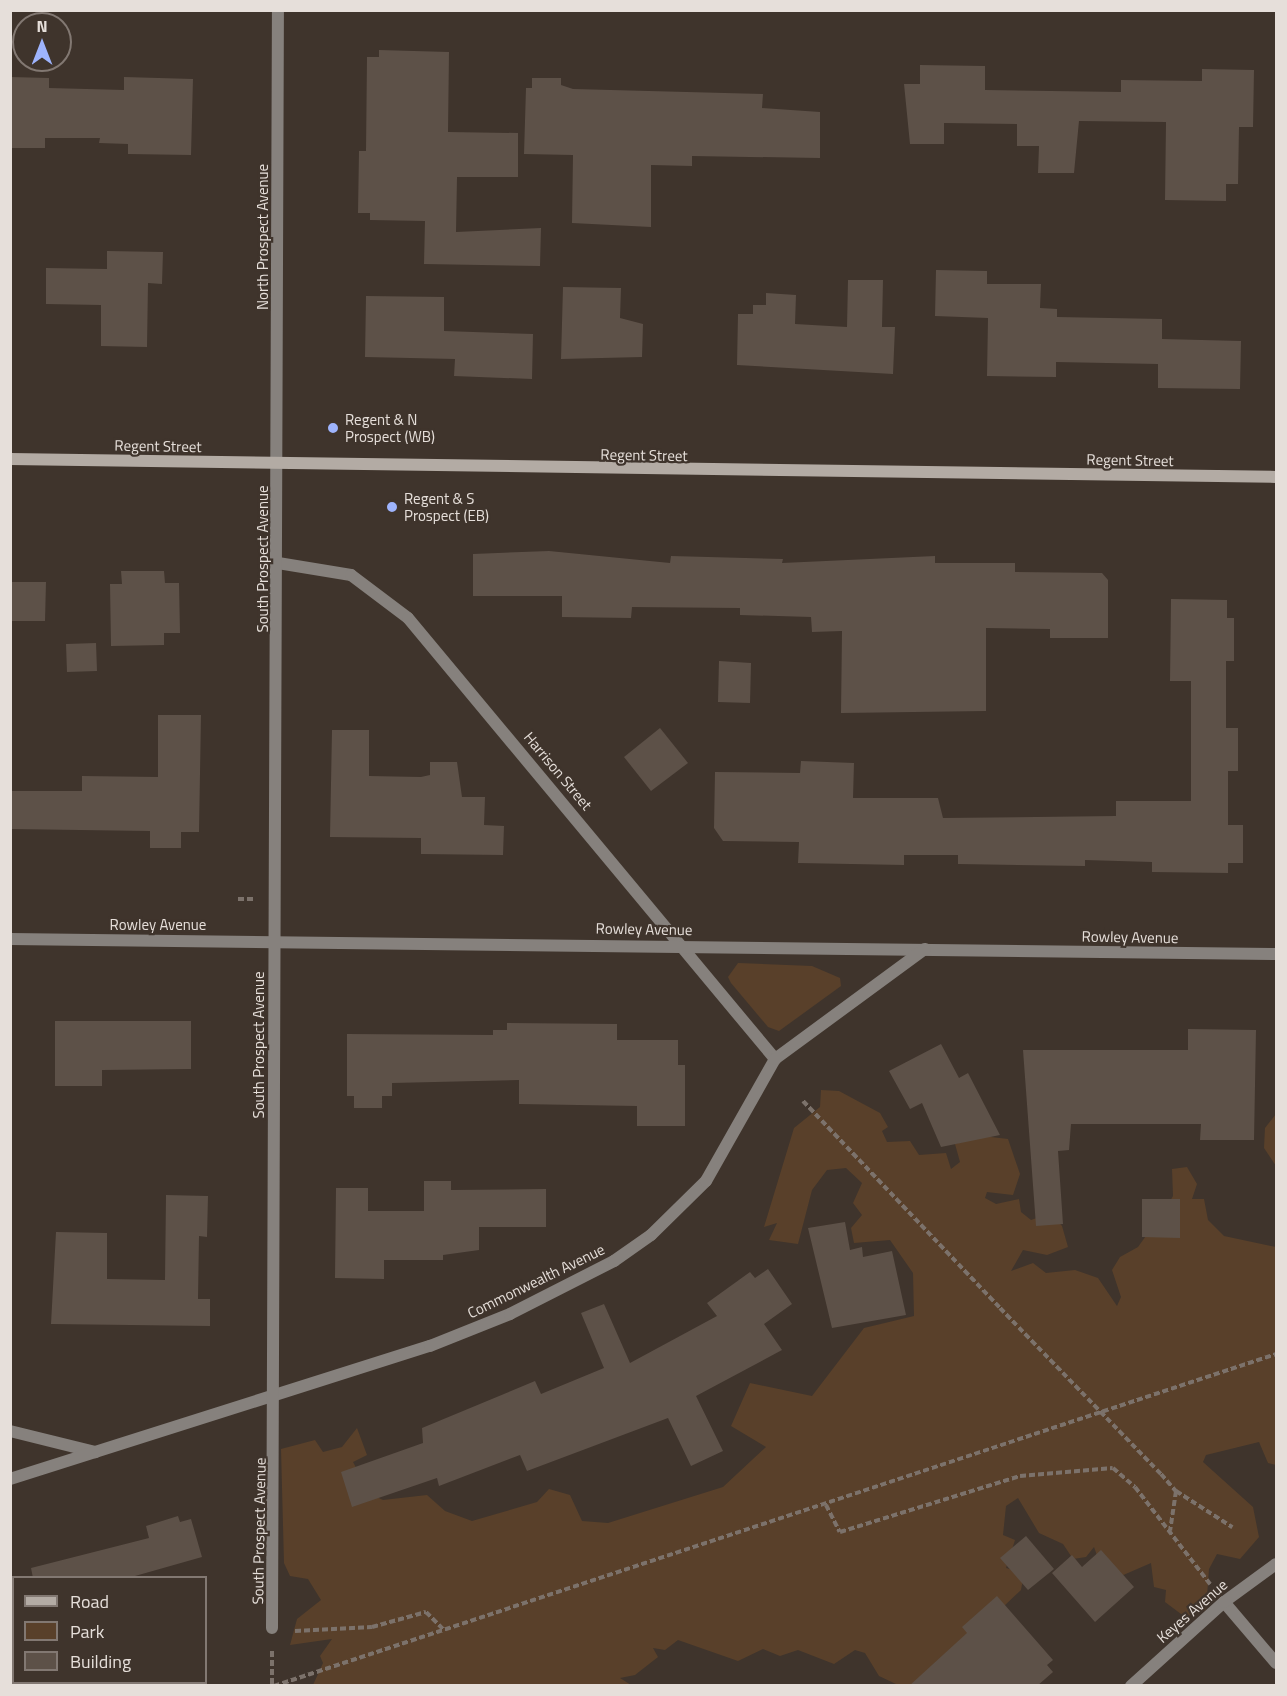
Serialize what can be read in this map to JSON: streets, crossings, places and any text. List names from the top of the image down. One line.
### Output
{"streets":{"main road":["Regent Street"],"street":["North Prospect Avenue","South Prospect Avenue","Harrison Street","Rowley Avenue","Commonwealth Avenue","Keyes Avenue"]},"crossings":[["North Prospect Avenue","Regent Street"],["North Prospect Avenue","South Prospect Avenue"],["Regent Street","South Prospect Avenue"],["South Prospect Avenue","Harrison Street"],["South Prospect Avenue","Rowley Avenue"],["South Prospect Avenue","Commonwealth Avenue"],["Harrison Street","Rowley Avenue"],["Harrison Street","Commonwealth Avenue"],["Rowley Avenue","Commonwealth Avenue"]],"places":["Regent & N Prospect (WB)","Regent & S Prospect (EB)"],"legend":["Road","Park","Building"],"north":"top"}
